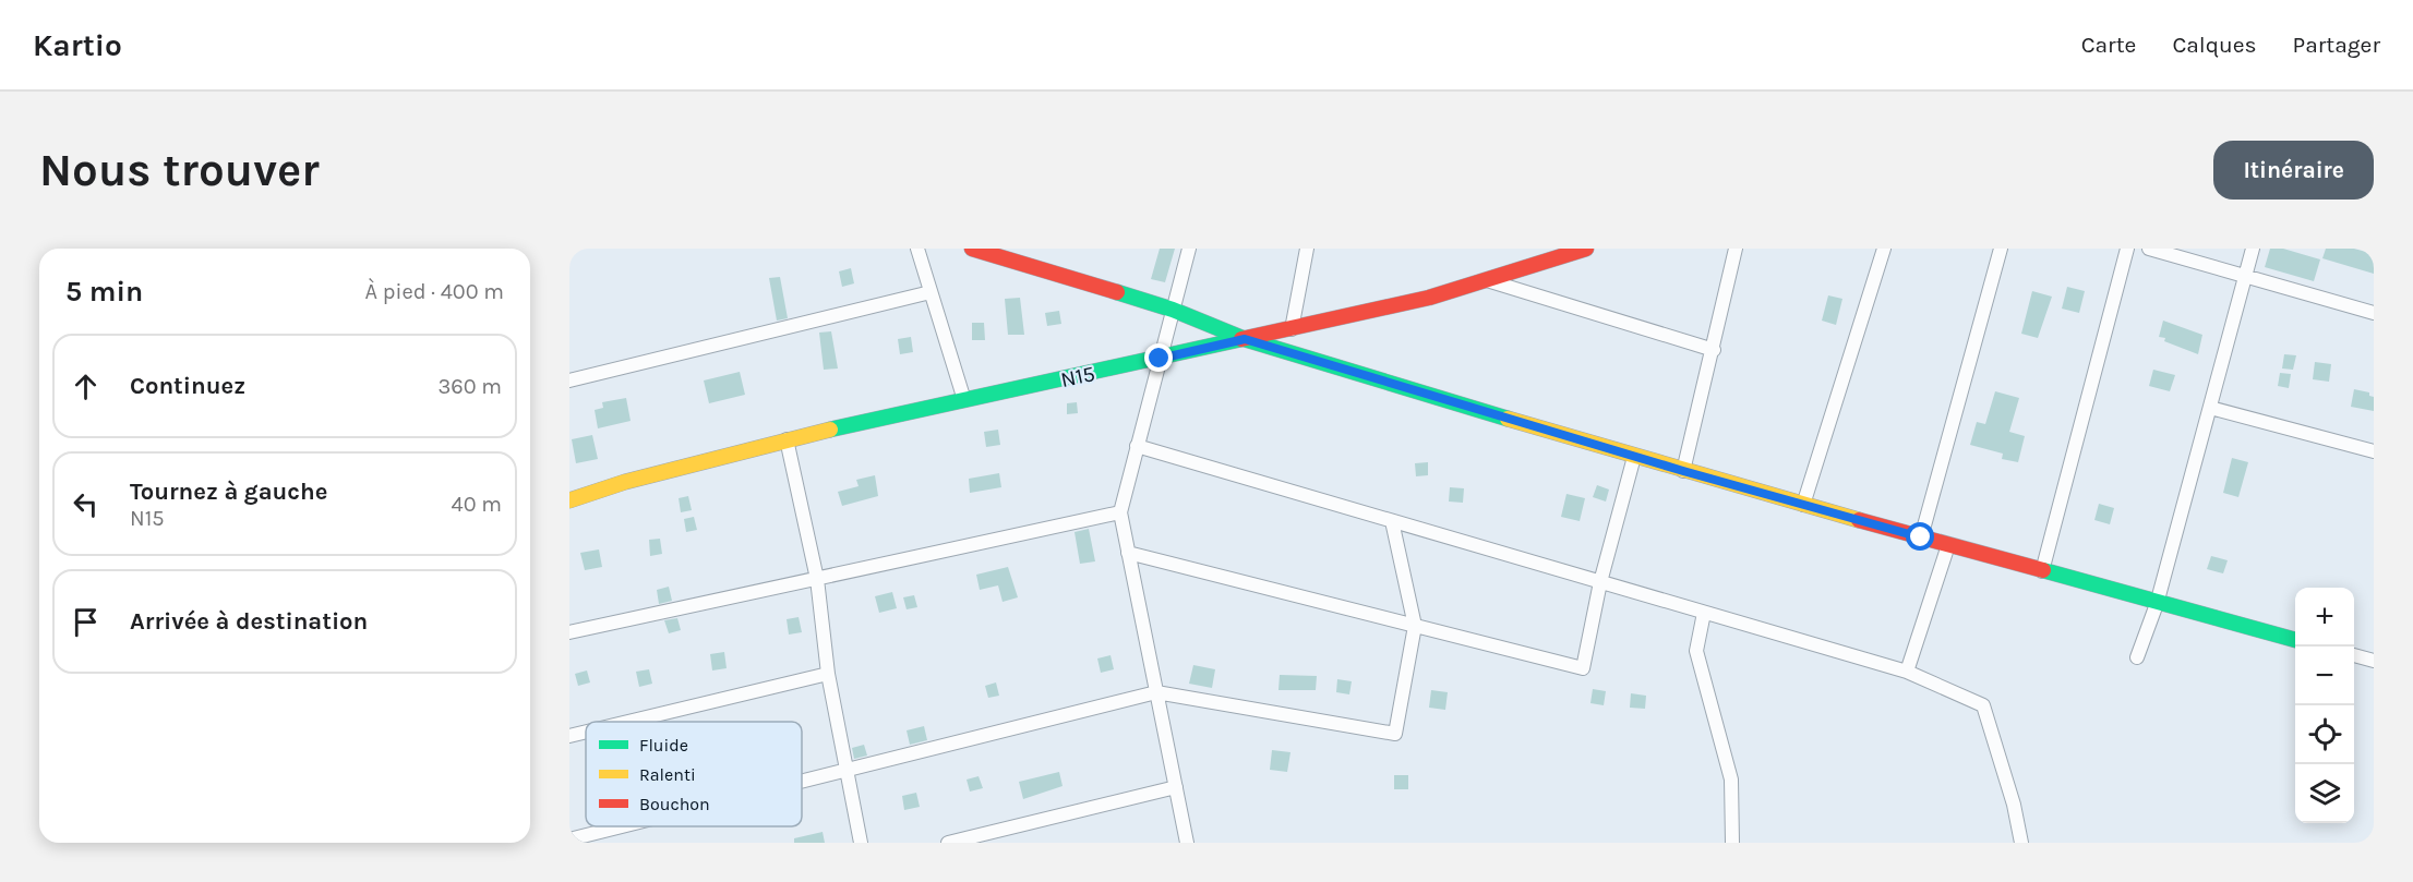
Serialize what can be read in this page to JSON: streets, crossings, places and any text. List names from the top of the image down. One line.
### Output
{"streets":{"street":["N15"]},"legend":["Fluide","Ralenti","Bouchon"],"page":{"header":"Kartio","nav":["Carte","Calques","Partager"],"buttons":"Itinéraire","title":"Nous trouver","heading":["5 min","À pied · 400 m"],"list":[["Continuez","360 m"],["Tournez à gauche","N15","40 m"],"Arrivée à destination"],"map_buttons":["+","−"]}}
